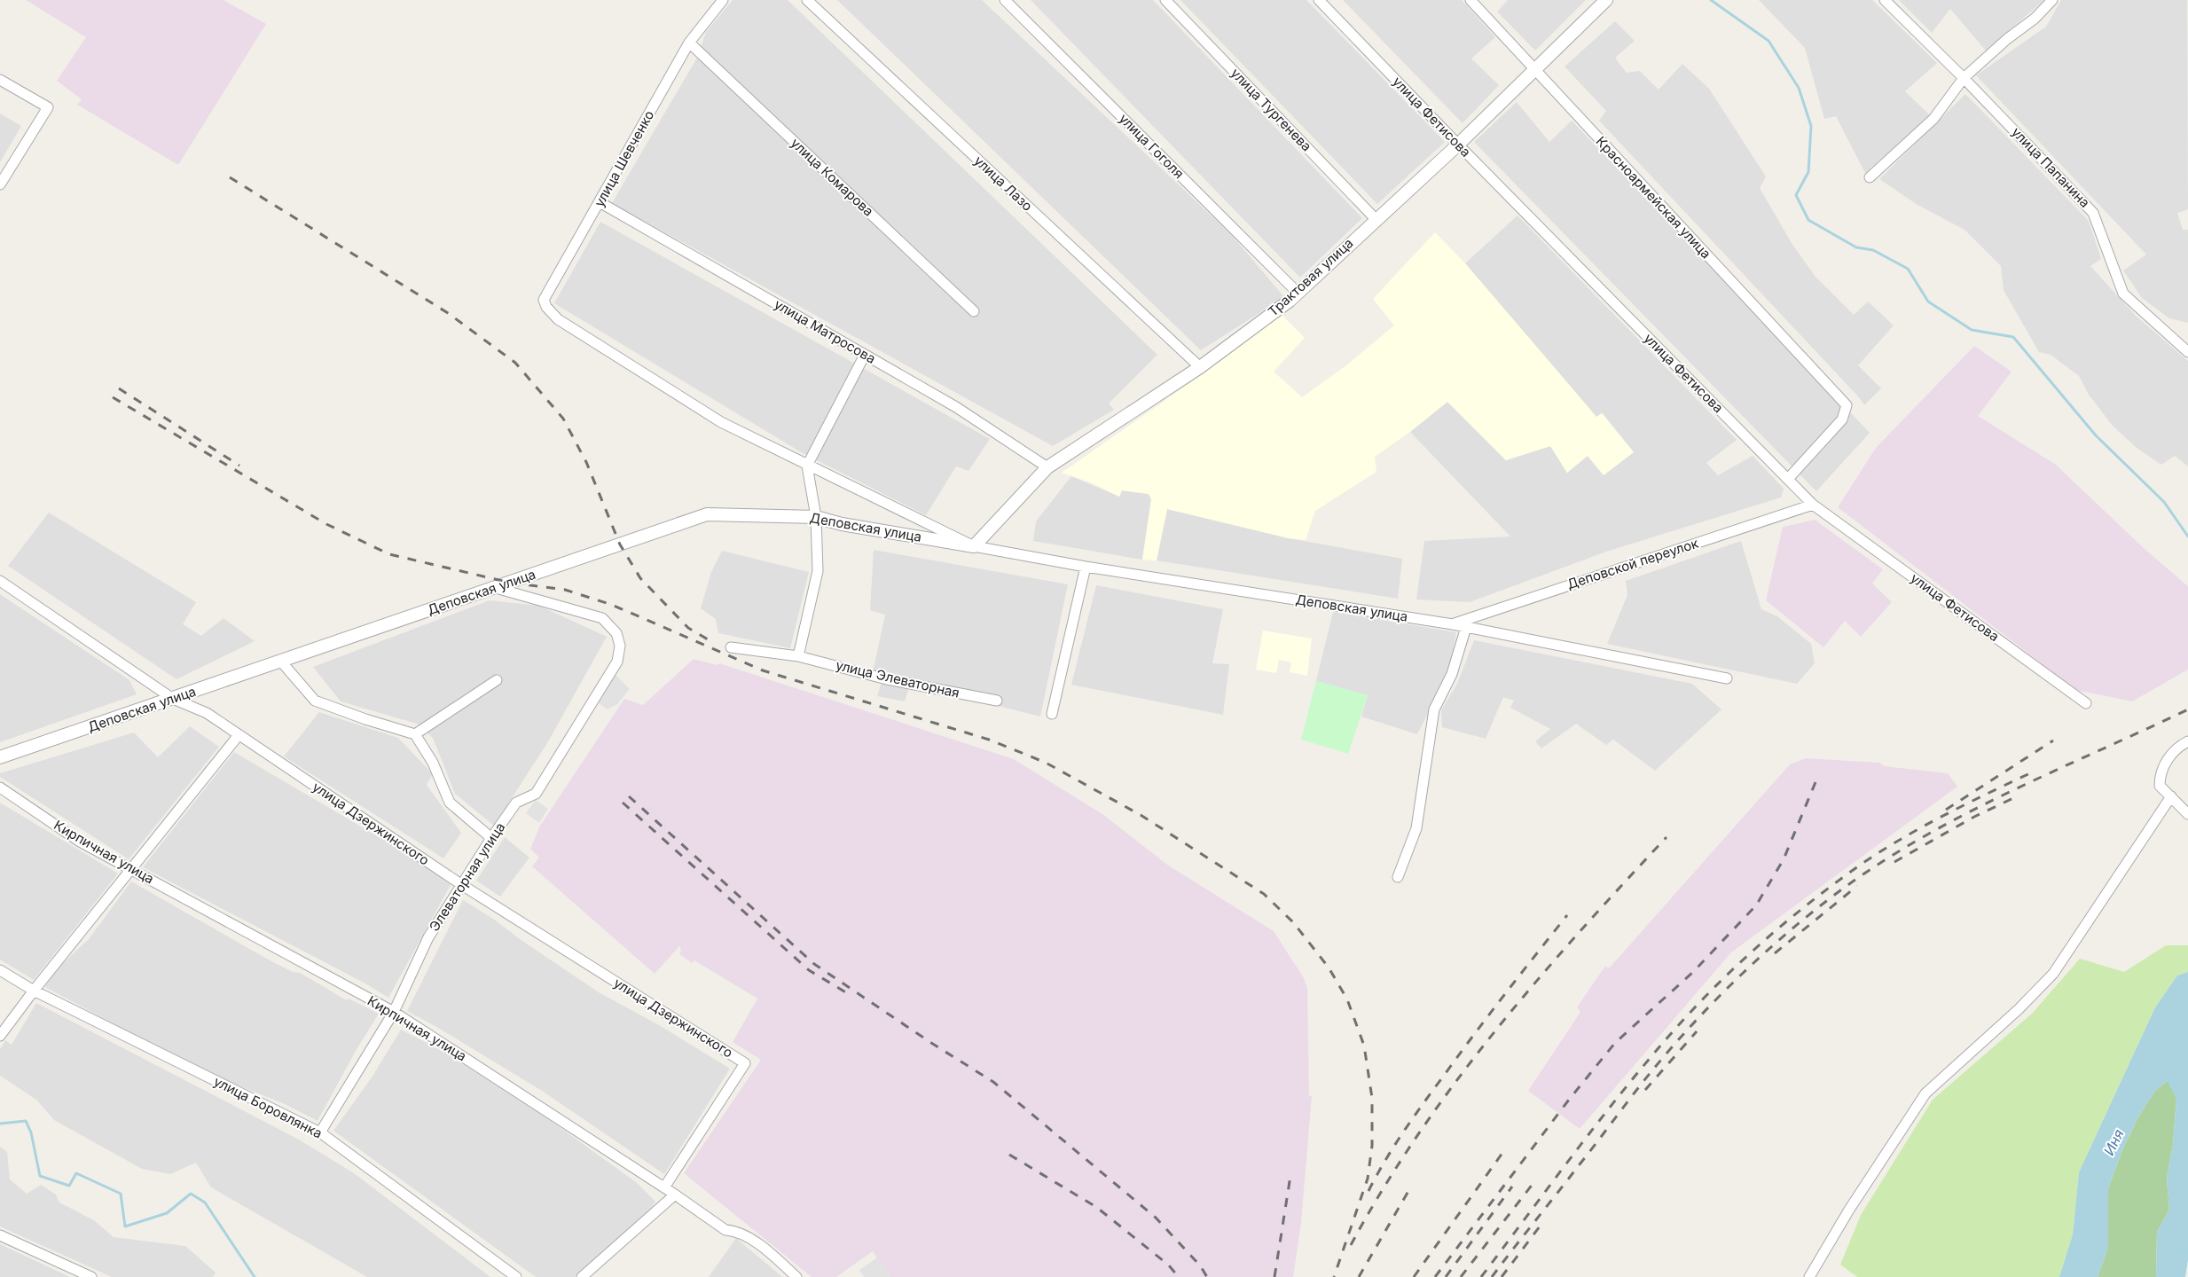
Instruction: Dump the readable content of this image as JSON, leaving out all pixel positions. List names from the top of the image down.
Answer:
{
  "streets": {
    "street": [
      "улица Тургенева",
      "улица Фетисова",
      "улица Гоголя",
      "улица Шевченко",
      "улица Папанина",
      "улица Комарова",
      "улица Лазо",
      "Красноармейская улица",
      "Трактовая улица",
      "улица Матросова",
      "Деповская улица",
      "Деповской переулок",
      "улица Элеваторная",
      "улица Дзержинского",
      "Кирпичная улица",
      "Элеваторная улица",
      "улица Боровлянка"
    ]
  },
  "crossings": [
    ["улица Тургенева", "Трактовая улица"],
    ["улица Фетисова", "Красноармейская улица"],
    ["улица Фетисова", "Трактовая улица"],
    ["улица Фетисова", "Деповской переулок"],
    ["улица Гоголя", "Трактовая улица"],
    ["улица Шевченко", "улица Комарова"],
    ["улица Шевченко", "улица Матросова"],
    ["улица Шевченко", "Деповская улица"],
    ["улица Лазо", "Трактовая улица"],
    ["Красноармейская улица", "Трактовая улица"],
    ["Трактовая улица", "улица Матросова"],
    ["Трактовая улица", "Деповская улица"],
    ["Деповская улица", "Деповской переулок"],
    ["Деповская улица", "улица Дзержинского"],
    ["Деповская улица", "Элеваторная улица"],
    ["улица Дзержинского", "Кирпичная улица"],
    ["улица Дзержинского", "Элеваторная улица"],
    ["Кирпичная улица", "Элеваторная улица"],
    ["Элеваторная улица", "улица Боровлянка"]
  ],
  "water": ["Иня"]
}
